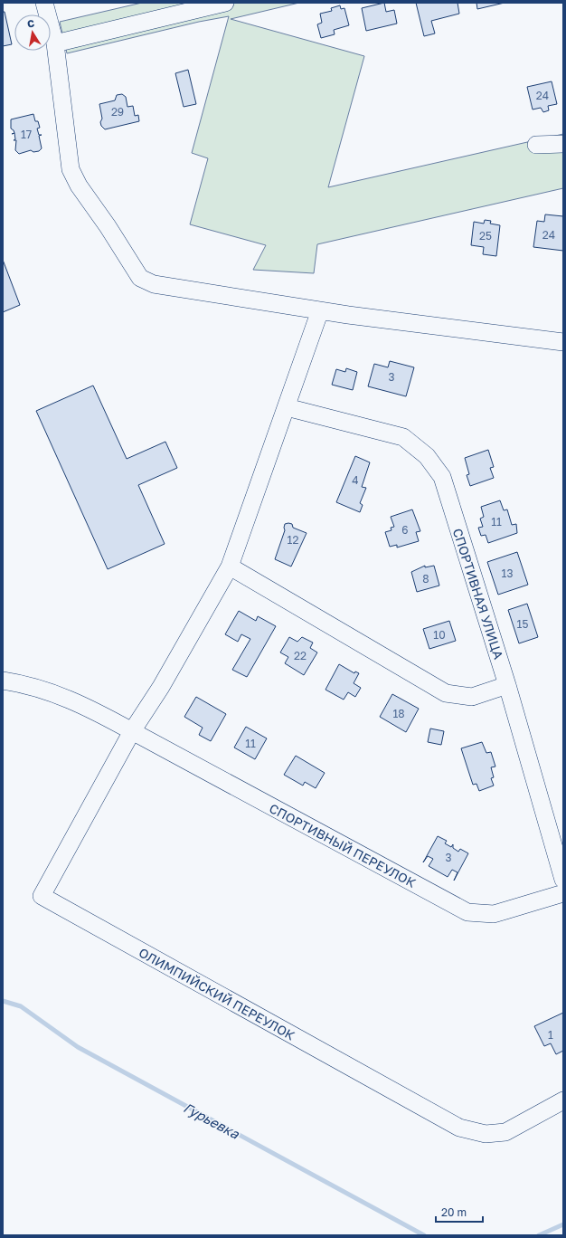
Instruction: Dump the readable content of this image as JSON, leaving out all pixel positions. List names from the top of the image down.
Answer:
{
  "streets": {
    "street": ["СПОРТИВНАЯ УЛИЦА", "СПОРТИВНЫЙ ПЕРЕУЛОК", "ОЛИМПИЙСКИЙ ПЕРЕУЛОК"]
  },
  "crossings": [
    ["СПОРТИВНЫЙ ПЕРЕУЛОК", "ОЛИМПИЙСКИЙ ПЕРЕУЛОК"]
  ],
  "water": ["Гурьевка"],
  "house_numbers": [
    "24",
    "29",
    "17",
    "24",
    "25",
    "3",
    "4",
    "11",
    "6",
    "12",
    "13",
    "8",
    "15",
    "10",
    "22",
    "18",
    "11",
    "3",
    "1"
  ],
  "scale_bar": "20 m",
  "north": "top"
}
